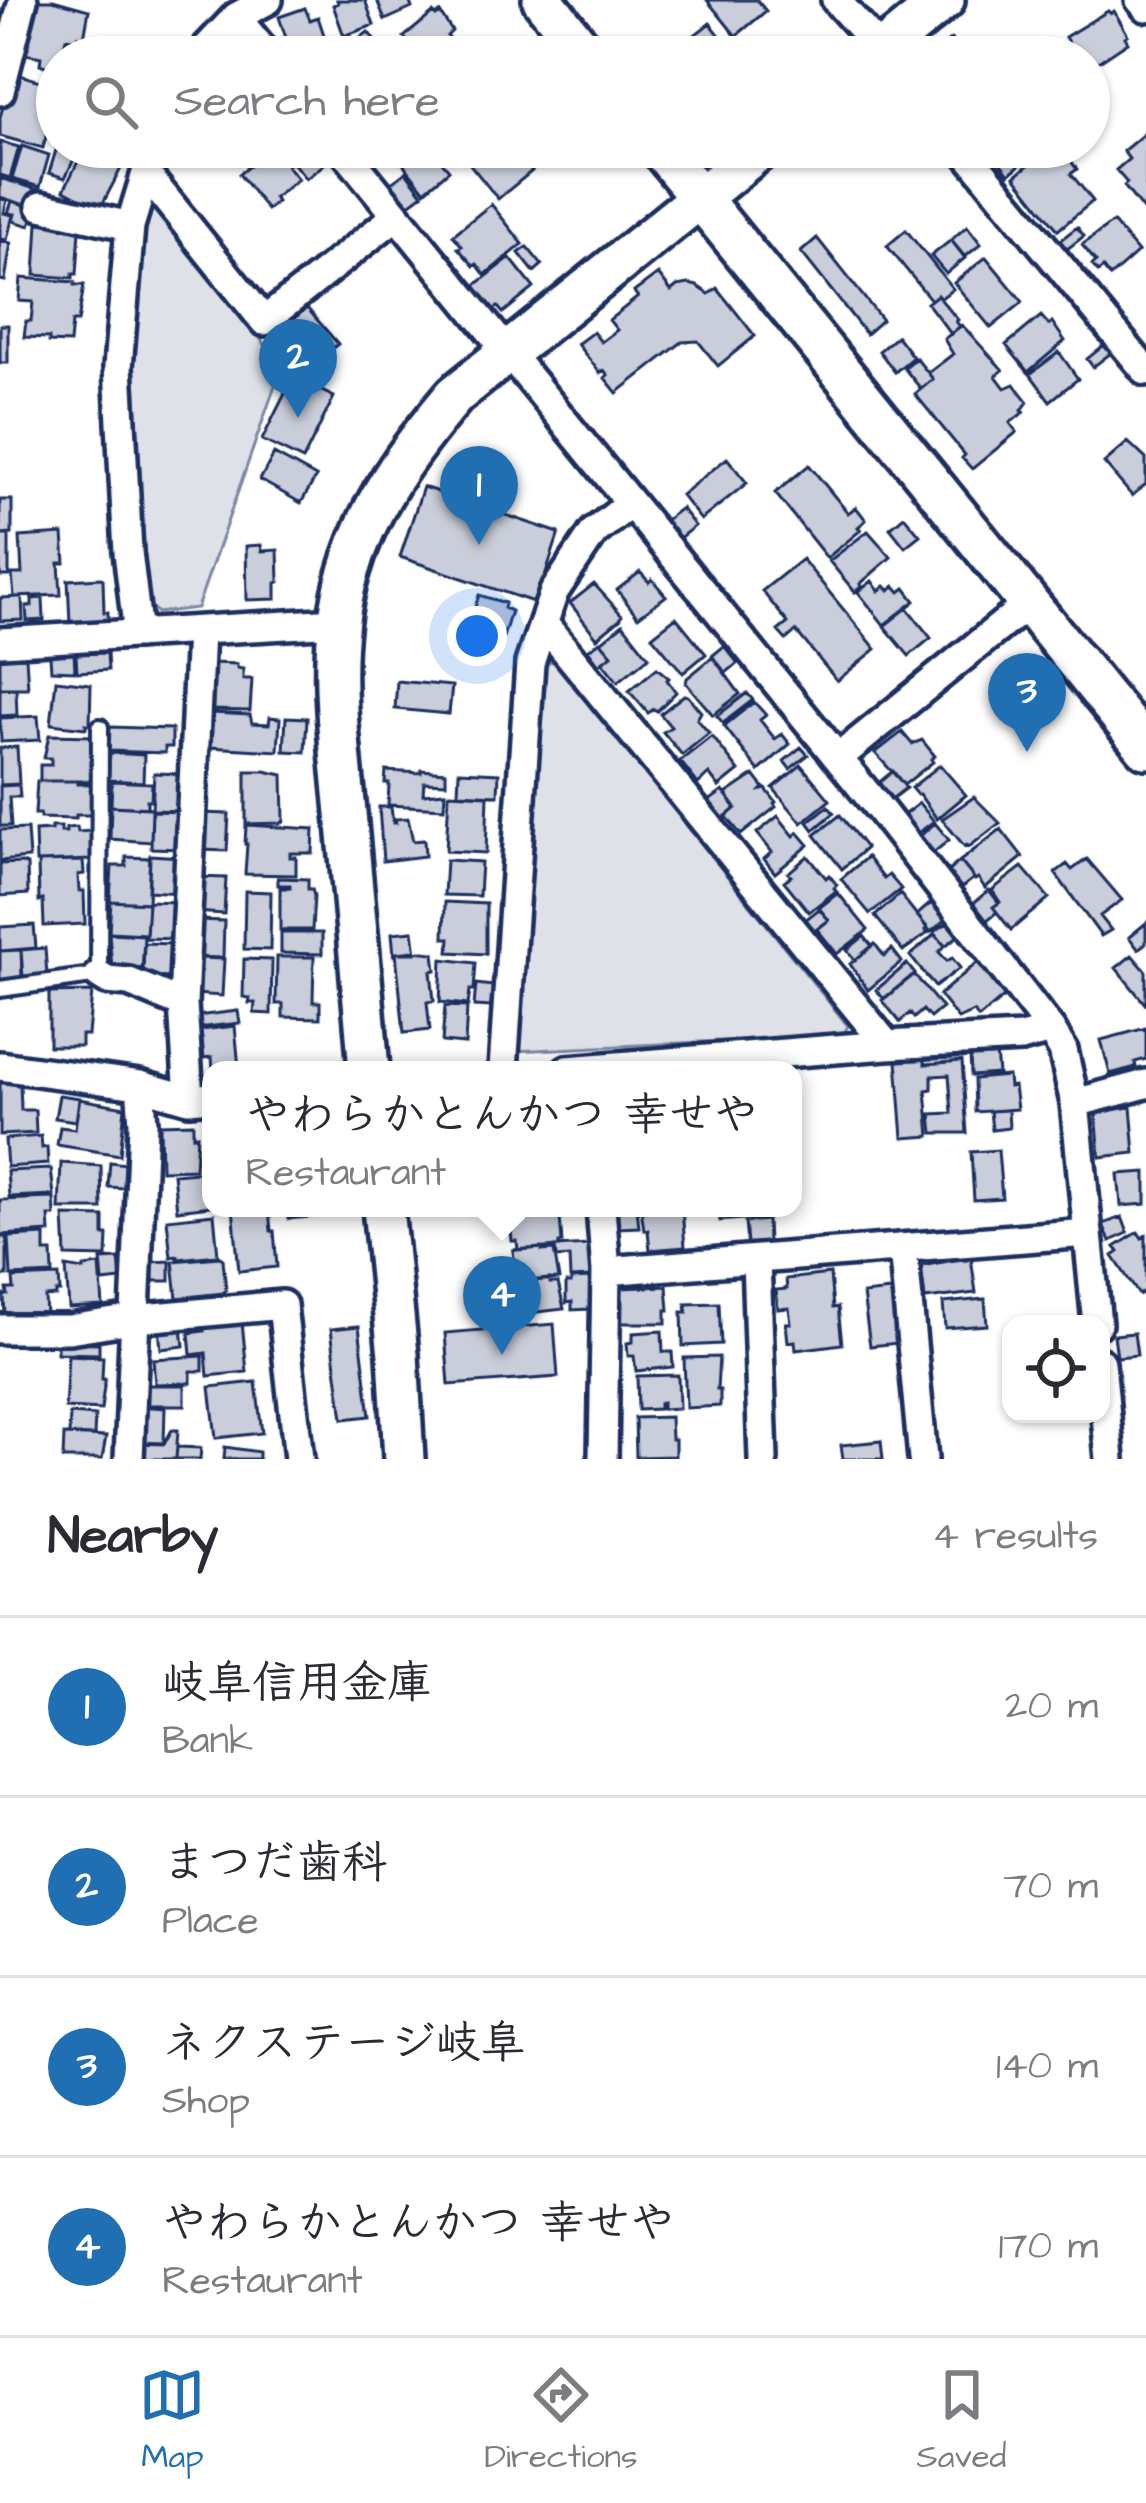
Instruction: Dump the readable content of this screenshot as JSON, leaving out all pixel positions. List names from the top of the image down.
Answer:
{
  "page": {
    "search": "Search here",
    "pins": [
      "2",
      "1",
      "3",
      "4"
    ],
    "popup": ["やわらかとんかつ 幸せや", "Restaurant"],
    "heading": ["Nearby", "4 results"],
    "list": [
      {
        "mark": "1",
        "name": "岐阜信用金庫",
        "note": "Bank",
        "value": "20 m"
      },
      {
        "mark": "2",
        "name": "まつだ歯科",
        "note": "Place",
        "value": "70 m"
      },
      {
        "mark": "3",
        "name": "ネクステージ岐阜",
        "note": "Shop",
        "value": "140 m"
      },
      {
        "mark": "4",
        "name": "やわらかとんかつ 幸せや",
        "note": "Restaurant",
        "value": "170 m"
      }
    ],
    "nav": ["Map", "Directions", "Saved"]
  }
}
